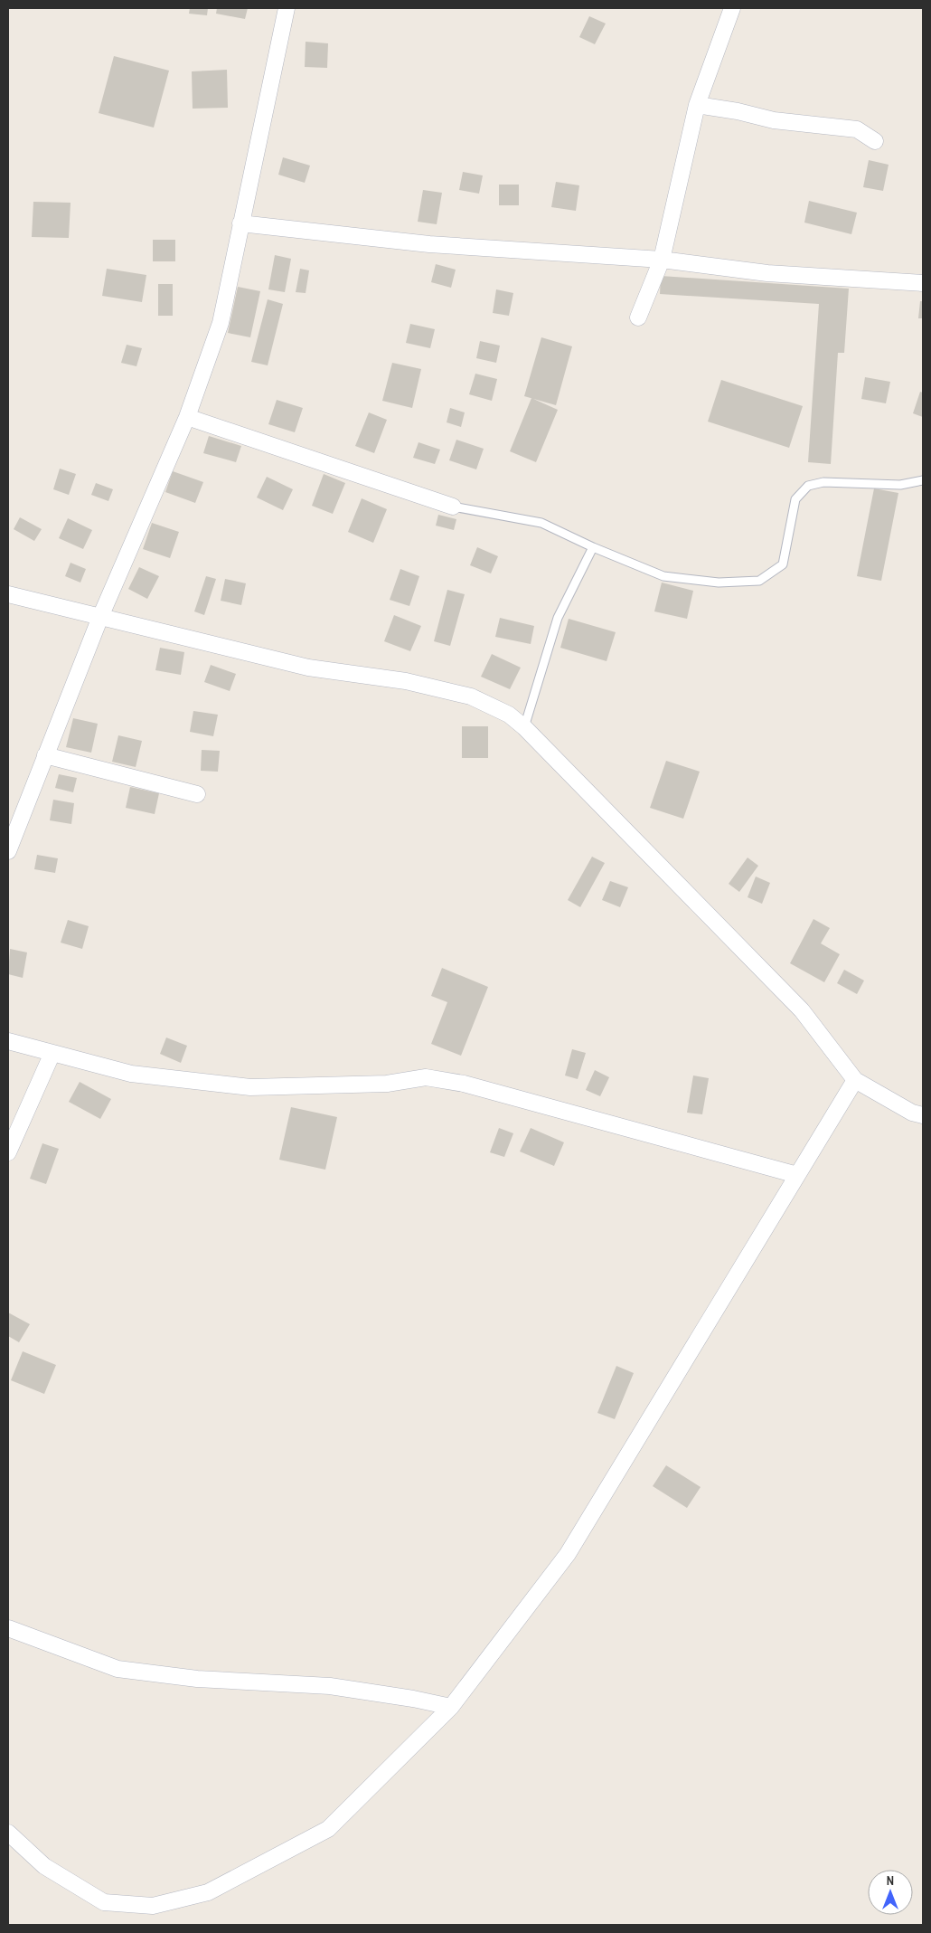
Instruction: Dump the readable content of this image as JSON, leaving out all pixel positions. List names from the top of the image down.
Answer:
{
  "north": "top"
}
